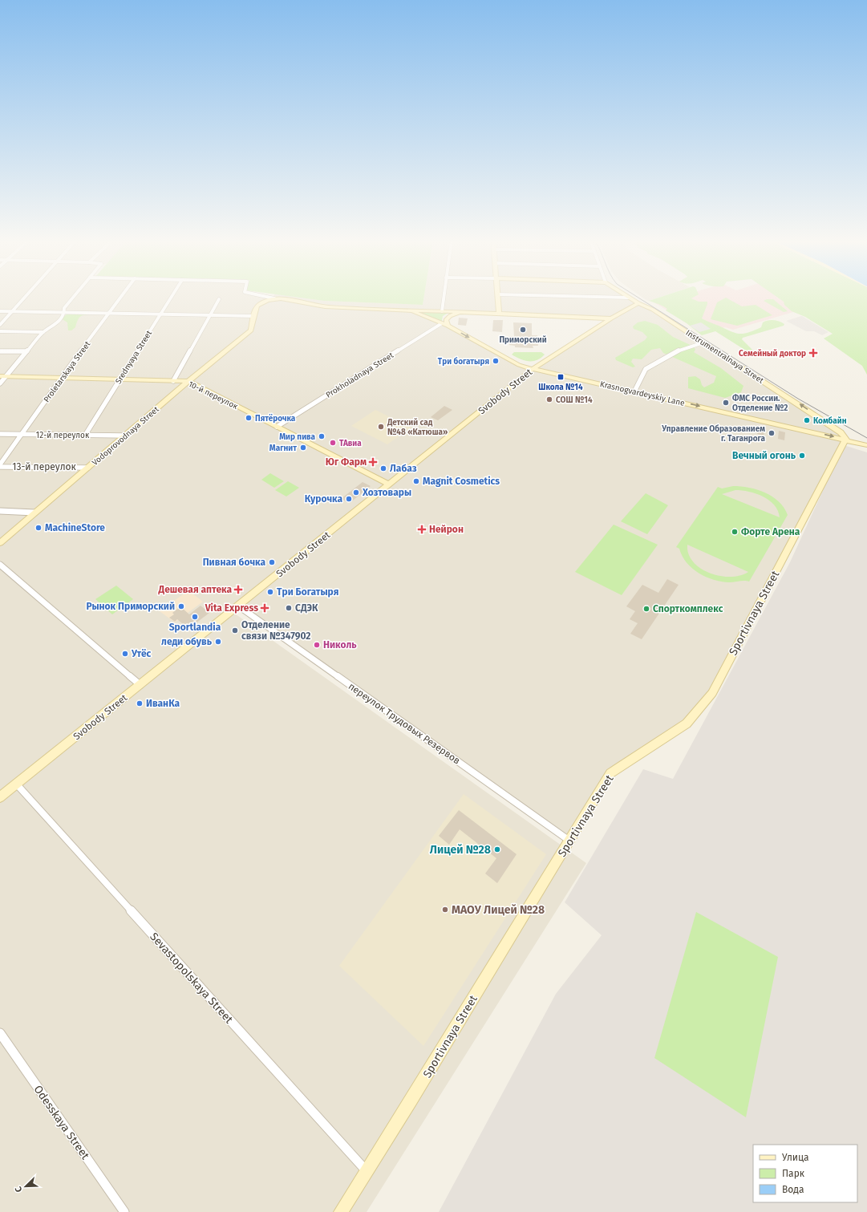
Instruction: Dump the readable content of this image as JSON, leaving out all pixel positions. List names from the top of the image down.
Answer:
{
  "streets": {
    "main road": [
      "Instrumentralnaya Street",
      "Svobody Street",
      "Krasnogvardeyskiy Lane",
      "10-й переулок",
      "Vodoprovodnaya Street",
      "Sportivnaya Street"
    ],
    "street": [
      "Srednyaya Street",
      "Proletarskaya Street",
      "Prokholadnaya Street",
      "12-й переулок",
      "13-й переулок",
      "переулок Трудовых Резервов",
      "Sevastopolskaya Street",
      "Odesskaya Street"
    ]
  },
  "crossings": [
    ["Instrumentralnaya Street", "Svobody Street"],
    ["Instrumentralnaya Street", "Krasnogvardeyskiy Lane"],
    ["Instrumentralnaya Street", "Sportivnaya Street"],
    ["Srednyaya Street", "10-й переулок"],
    ["Srednyaya Street", "12-й переулок"],
    ["Proletarskaya Street", "10-й переулок"],
    ["Proletarskaya Street", "12-й переулок"],
    ["Prokholadnaya Street", "Krasnogvardeyskiy Lane"],
    ["Prokholadnaya Street", "10-й переулок"],
    ["Svobody Street", "Krasnogvardeyskiy Lane"],
    ["Svobody Street", "10-й переулок"],
    ["Svobody Street", "переулок Трудовых Резервов"],
    ["Svobody Street", "Sevastopolskaya Street"],
    ["Krasnogvardeyskiy Lane", "Sportivnaya Street"],
    ["10-й переулок", "Vodoprovodnaya Street"],
    ["12-й переулок", "Vodoprovodnaya Street"],
    ["Vodoprovodnaya Street", "13-й переулок"],
    ["Sportivnaya Street", "переулок Трудовых Резервов"],
    ["Sportivnaya Street", "Sevastopolskaya Street"]
  ],
  "one_way": ["Instrumentralnaya Street"],
  "places": {
    "other": [
      "Приморский",
      "Три богатыря",
      "СОШ №14",
      "ФМС России. Отделение №2",
      "Пятёрочка",
      "Комбайн",
      "Детский сад №48 «Катюша»",
      "Управление Образованием г. Таганрога",
      "Мир пива",
      "ТАвиа",
      "Магнит",
      "Вечный огонь",
      "Лабаз",
      "Magnit Cosmetics",
      "Хозтовары",
      "Курочка",
      "MachineStore",
      "Форте Арена",
      "Пивная бочка",
      "Три Богатыря",
      "Рынок Приморский",
      "СДЭК",
      "Спорткомплекс",
      "Sportlandia",
      "Отделение связи №347902",
      "леди обувь",
      "Николь",
      "Утёс",
      "ИванКа",
      "Лицей №28",
      "МАОУ Лицей №28"
    ],
    "health": [
      "Семейный доктор",
      "Юг Фарм",
      "Нейрон",
      "Дешевая аптека",
      "Vita Express"
    ],
    "transit": ["Школа №14"]
  },
  "legend": ["Улица", "Парк", "Вода"],
  "north": "bottom left"
}
